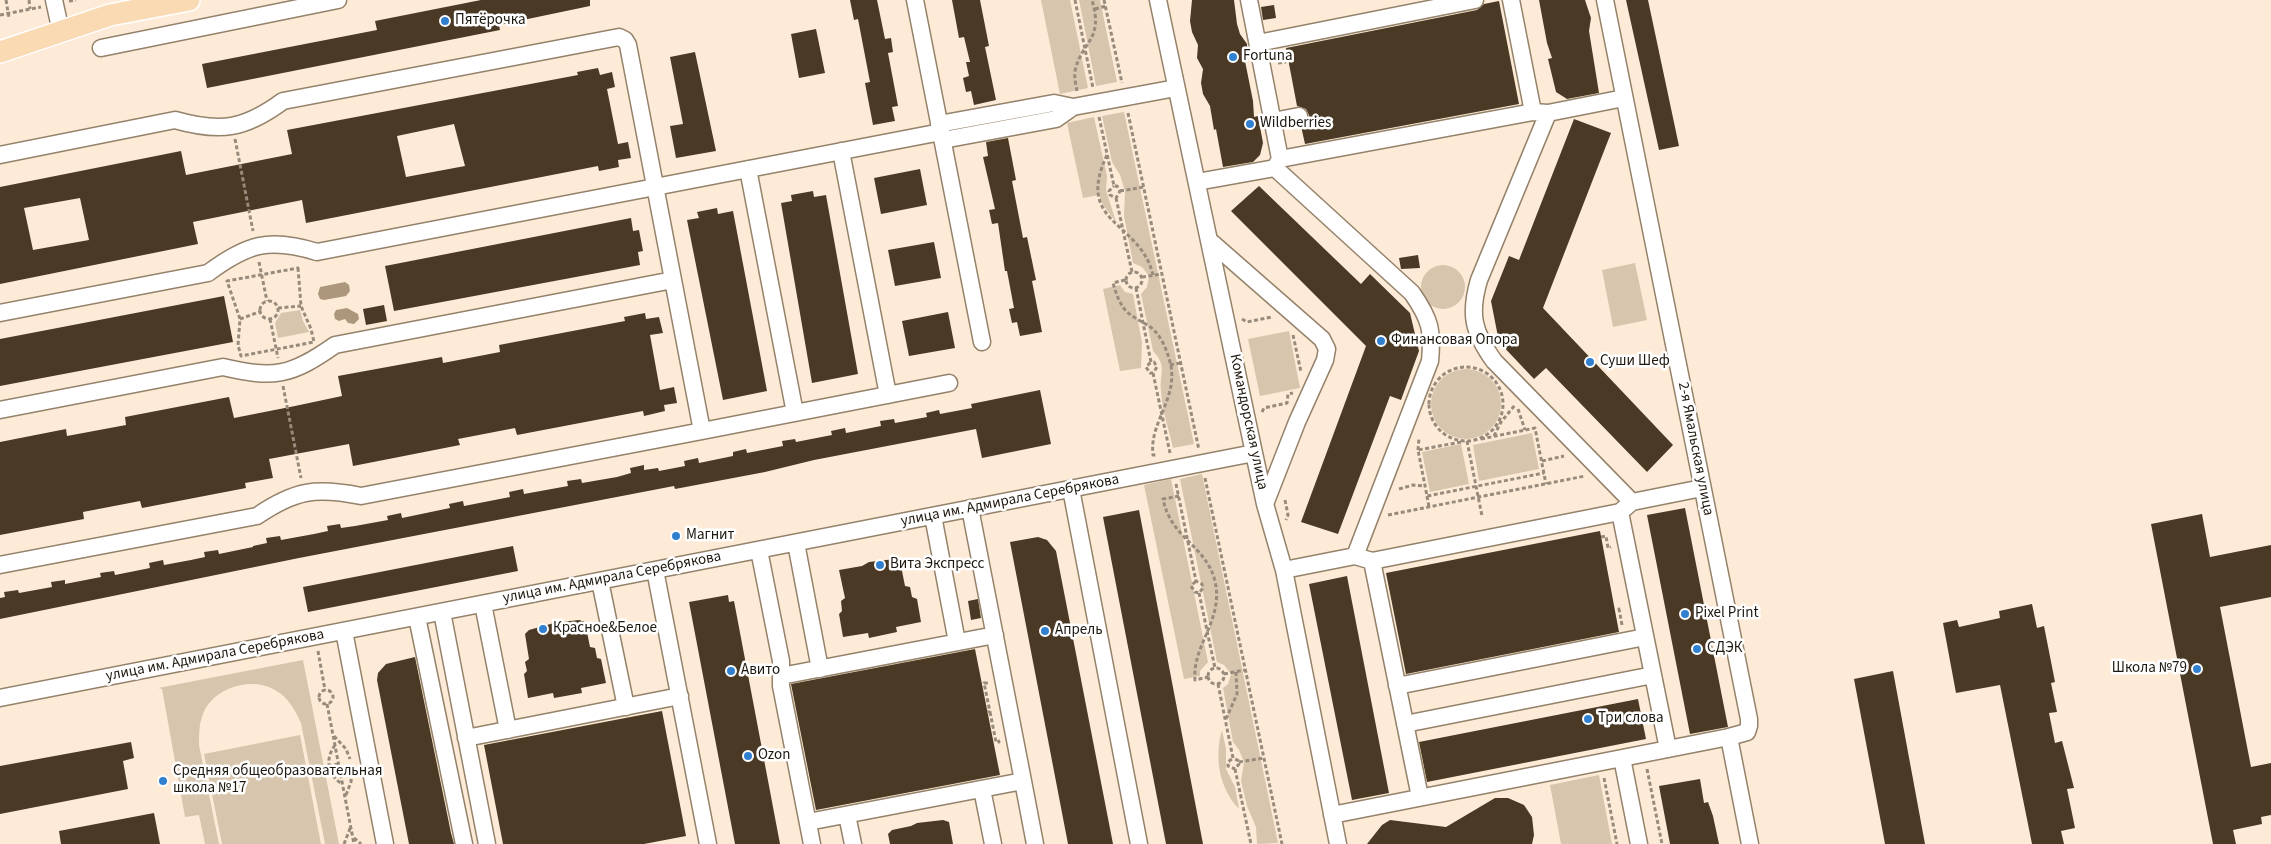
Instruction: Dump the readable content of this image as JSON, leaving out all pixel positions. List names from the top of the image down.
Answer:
{
  "streets": {
    "street": ["Командорская улица", "2-я Ямальская улица", "улица им. Адмирала Серебрякова"]
  },
  "crossings": [
    ["Командорская улица", "улица им. Адмирала Серебрякова"]
  ],
  "places": [
    "Пятёрочка",
    "Fortuna",
    "Wildberries",
    "Финансовая Опора",
    "Суши Шеф",
    "Магнит",
    "Вита Экспресс",
    "Pixel Print",
    "Красное&Белое",
    "Апрель",
    "СДЭК",
    "Школа №79",
    "Авито",
    "Три слова",
    "Ozon",
    "Средняя общеобразовательная школа №17"
  ]
}
